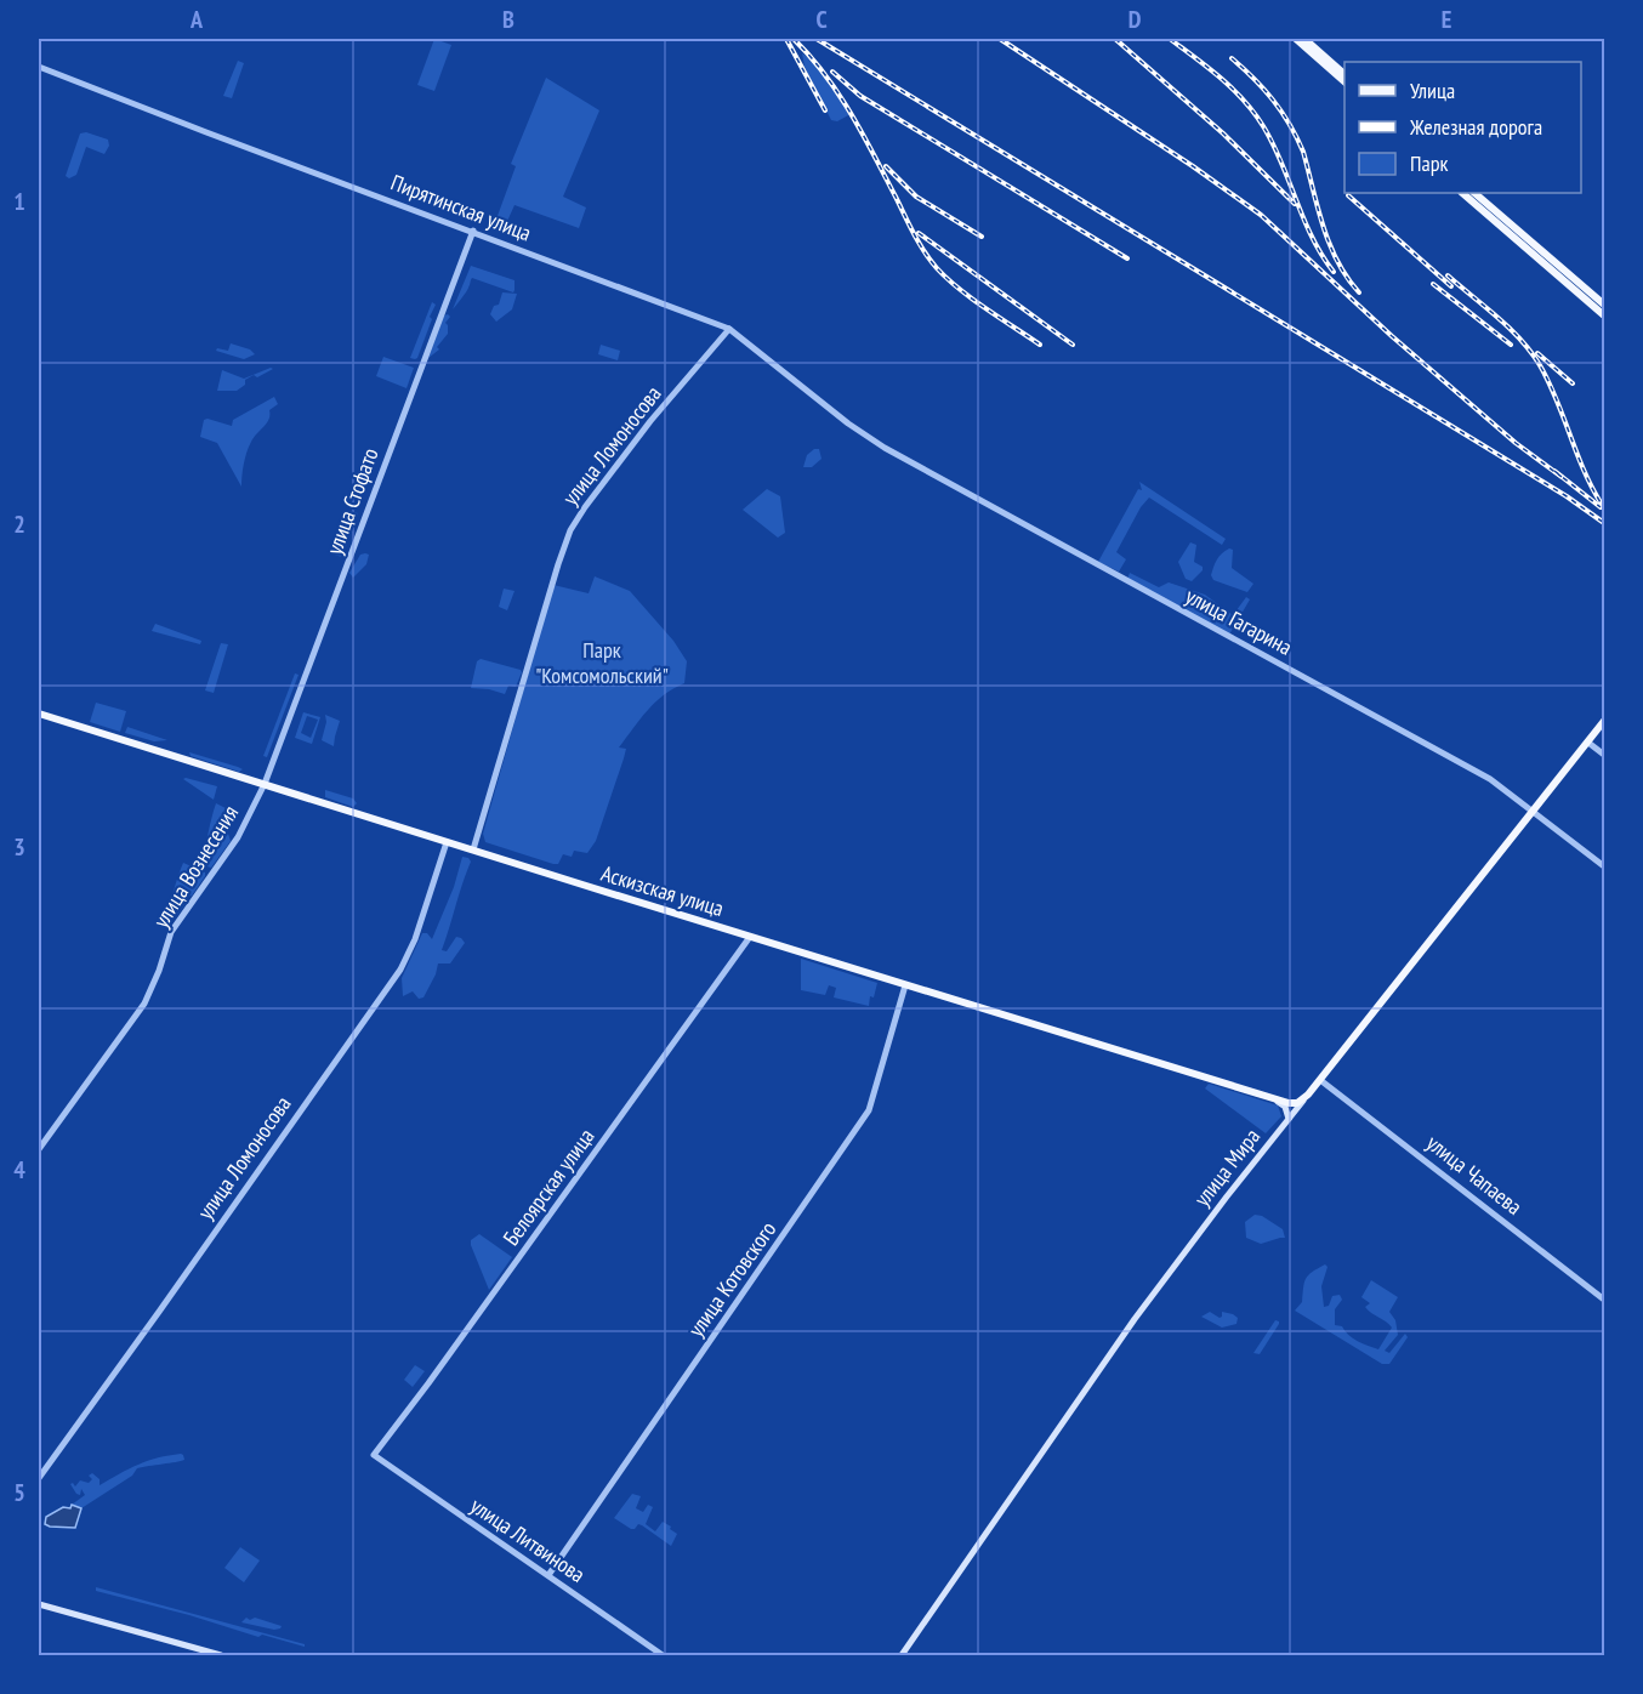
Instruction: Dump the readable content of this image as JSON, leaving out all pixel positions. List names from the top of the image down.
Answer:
{
  "streets": {
    "main road": ["Аскизская улица", "улица Мира"],
    "street": [
      "Пирятинская улица",
      "улица Ломоносова",
      "улица Стофато",
      "улица Гагарина",
      "улица Вознесения",
      "улица Чапаева",
      "Белоярская улица",
      "улица Котовского",
      "улица Литвинова"
    ]
  },
  "crossings": [
    ["Пирятинская улица", "улица Ломоносова"],
    ["Пирятинская улица", "улица Стофато"],
    ["Пирятинская улица", "улица Гагарина"],
    ["улица Ломоносова", "Аскизская улица"],
    ["улица Стофато", "улица Вознесения"],
    ["улица Стофато", "Аскизская улица"],
    ["улица Гагарина", "улица Мира"],
    ["улица Вознесения", "Аскизская улица"],
    ["Аскизская улица", "Белоярская улица"],
    ["Аскизская улица", "улица Котовского"],
    ["улица Мира", "улица Чапаева"],
    ["Белоярская улица", "улица Литвинова"],
    ["улица Котовского", "улица Литвинова"]
  ],
  "parks": ["Парк \"Комсомольский\""],
  "legend": ["Улица", "Железная дорога", "Парк"],
  "grid": {
    "columns": [
      "A",
      "B",
      "C",
      "D",
      "E"
    ],
    "rows": [
      "1",
      "2",
      "3",
      "4",
      "5"
    ]
  }
}
